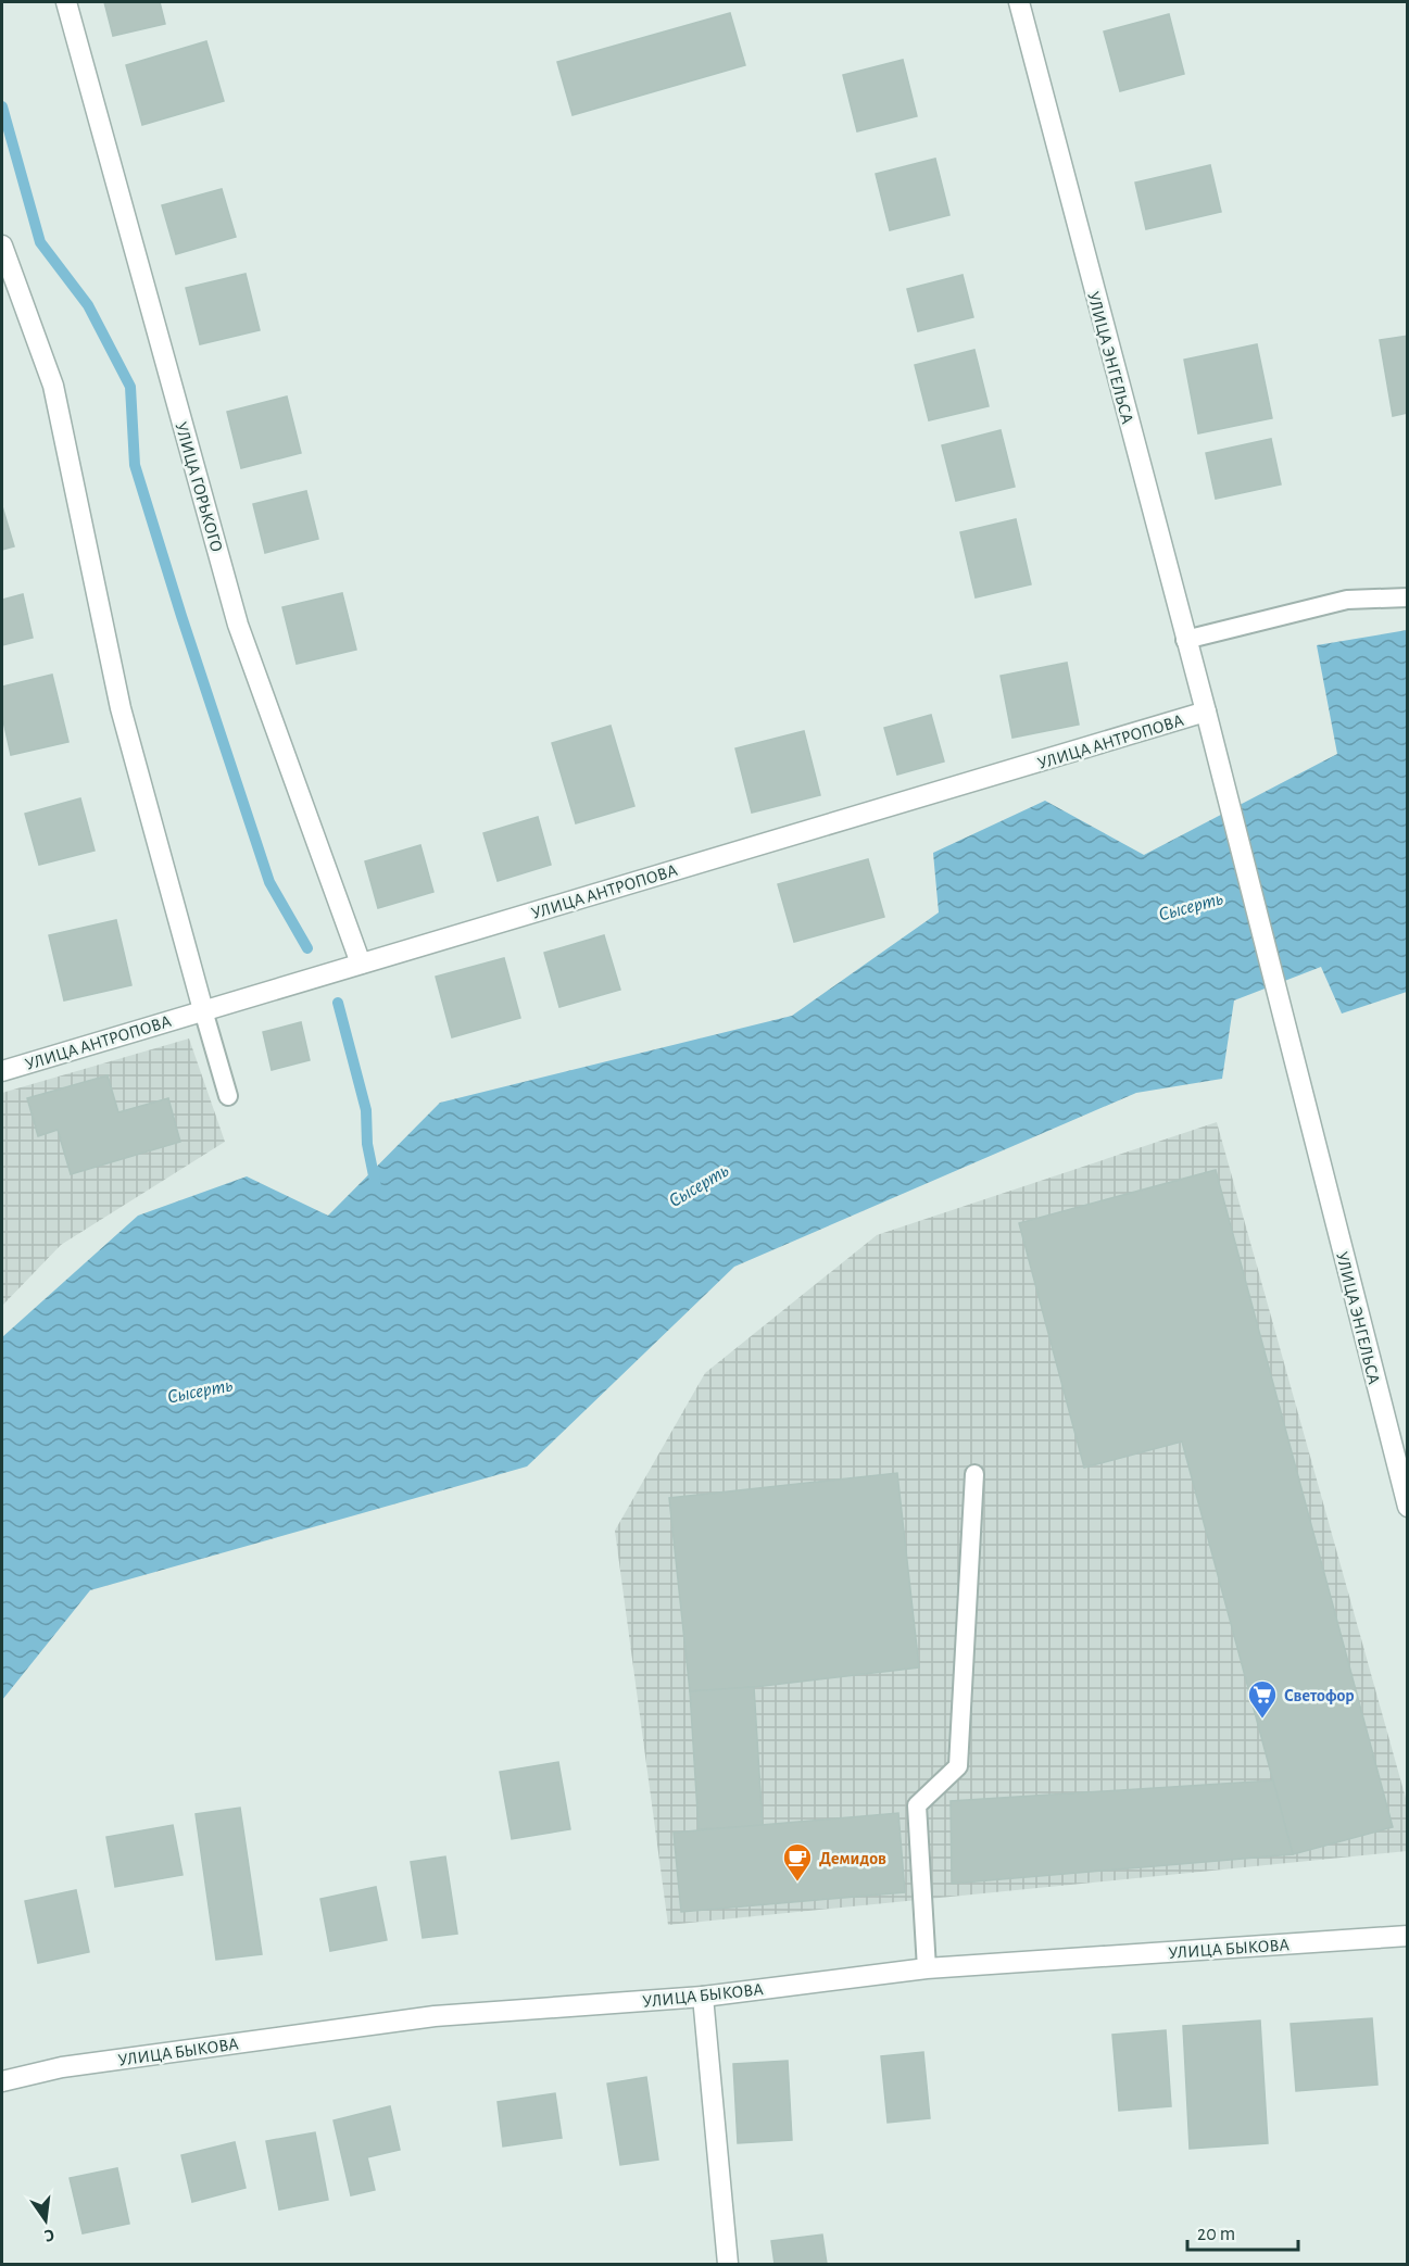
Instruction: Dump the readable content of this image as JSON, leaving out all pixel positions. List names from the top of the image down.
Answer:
{
  "streets": {
    "street": [
      "УЛИЦА ЭНГЕЛЬСА",
      "УЛИЦА ГОРЬКОГО",
      "УЛИЦА АНТРОПОВА",
      "УЛИЦА БЫКОВА"
    ]
  },
  "crossings": [
    ["УЛИЦА ЭНГЕЛЬСА", "УЛИЦА АНТРОПОВА"],
    ["УЛИЦА ГОРЬКОГО", "УЛИЦА АНТРОПОВА"]
  ],
  "water": ["Сысерть"],
  "places": {
    "supermarket": ["Светофор"],
    "cafe": ["Демидов"]
  },
  "scale_bar": "20 m",
  "north": "bottom"
}
